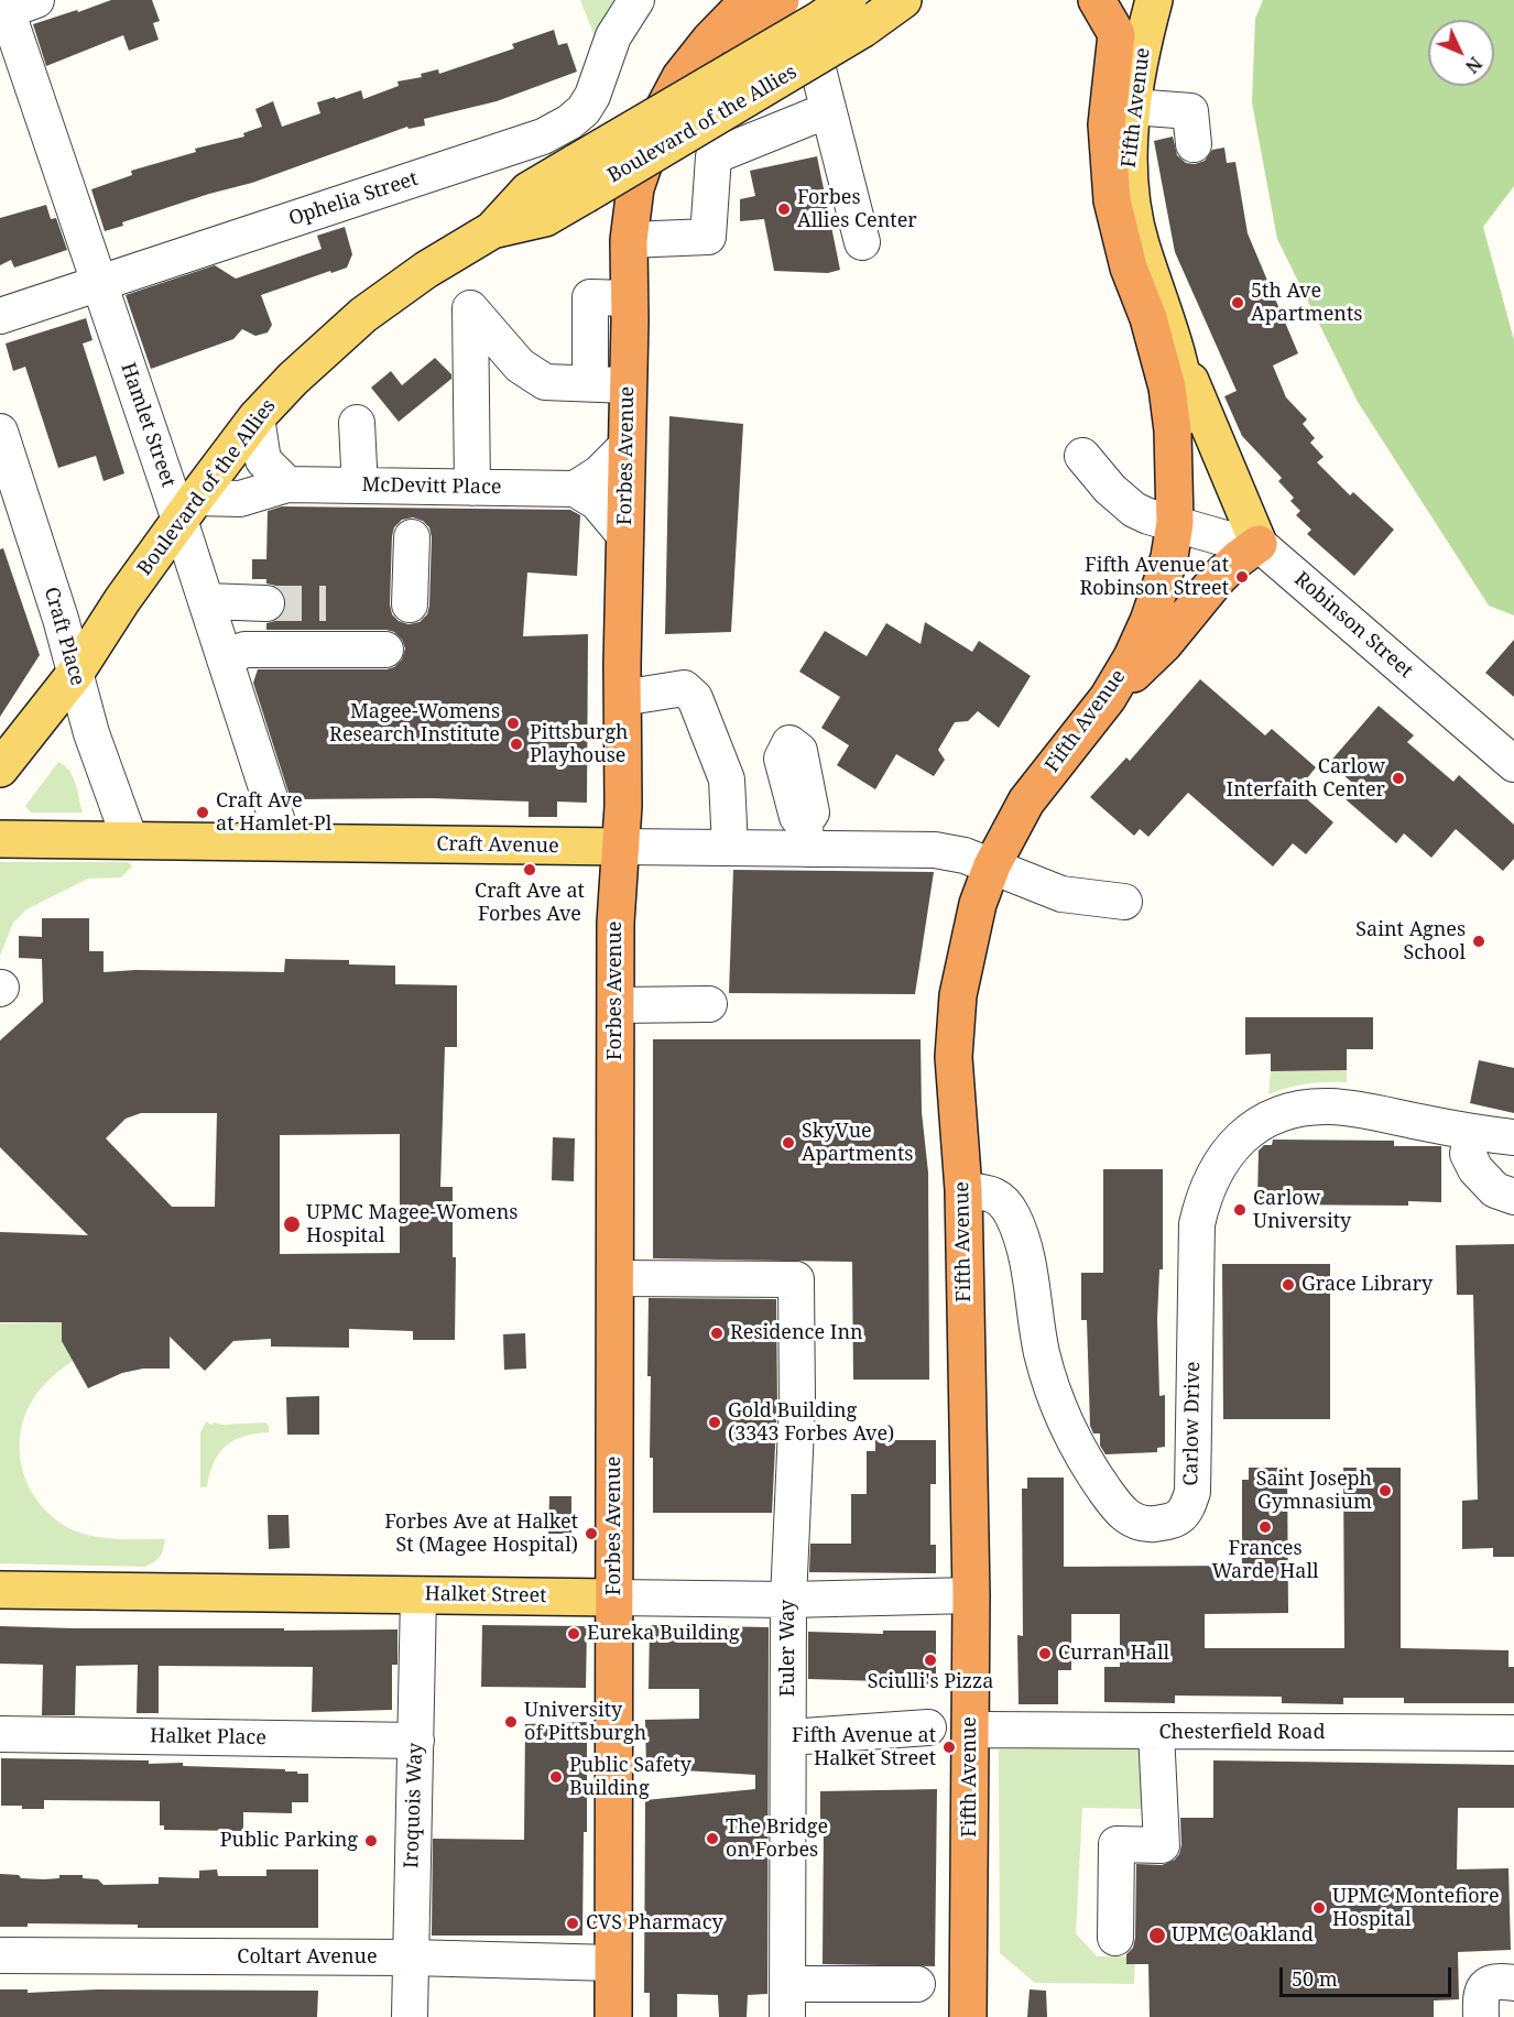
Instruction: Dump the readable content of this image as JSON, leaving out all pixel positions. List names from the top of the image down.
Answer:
{
  "streets": {
    "highway": ["Fifth Avenue", "Forbes Avenue"],
    "main road": ["Boulevard of the Allies", "Craft Avenue", "Halket Street"],
    "street": [
      "Ophelia Street",
      "Hamlet Street",
      "McDevitt Place",
      "Robinson Street",
      "Craft Place",
      "Carlow Drive",
      "Euler Way",
      "Chesterfield Road",
      "Halket Place",
      "Iroquois Way",
      "Coltart Avenue"
    ]
  },
  "crossings": [
    ["Fifth Avenue", "Craft Avenue"],
    ["Fifth Avenue", "Carlow Drive"],
    ["Fifth Avenue", "Halket Street"],
    ["Fifth Avenue", "Chesterfield Road"],
    ["Boulevard of the Allies", "Hamlet Street"],
    ["Boulevard of the Allies", "McDevitt Place"],
    ["Boulevard of the Allies", "Craft Place"],
    ["Ophelia Street", "Hamlet Street"],
    ["Hamlet Street", "McDevitt Place"],
    ["Hamlet Street", "Craft Avenue"],
    ["Forbes Avenue", "Craft Avenue"],
    ["Forbes Avenue", "Halket Street"],
    ["Forbes Avenue", "Euler Way"],
    ["Forbes Avenue", "Coltart Avenue"],
    ["Craft Place", "Craft Avenue"],
    ["Halket Street", "Euler Way"],
    ["Halket Street", "Iroquois Way"],
    ["Halket Place", "Iroquois Way"],
    ["Iroquois Way", "Coltart Avenue"]
  ],
  "places": [
    "Forbes Allies Center",
    "5th Ave Apartments",
    "Fifth Avenue at Robinson Street",
    "Magee-Womens Research Institute",
    "Pittsburgh Playhouse",
    "Carlow Interfaith Center",
    "Craft Ave at Hamlet Pl",
    "Craft Ave at Forbes Ave",
    "Saint Agnes School",
    "SkyVue Apartments",
    "Carlow University",
    "UPMC Magee-Womens Hospital",
    "Grace Library",
    "Residence Inn",
    "Gold Building (3343 Forbes Ave)",
    "Saint Joseph Gymnasium",
    "Frances Warde Hall",
    "Forbes Ave at Halket St (Magee Hospital)",
    "Eureka Building",
    "Curran Hall",
    "Sciulli's Pizza",
    "University of Pittsburgh",
    "Fifth Avenue at Halket Street",
    "Public Safety Building",
    "The Bridge on Forbes",
    "Public Parking",
    "UPMC Montefiore Hospital",
    "CVS Pharmacy",
    "UPMC Oakland"
  ],
  "scale_bar": "50 m",
  "north": "bottom right"
}
